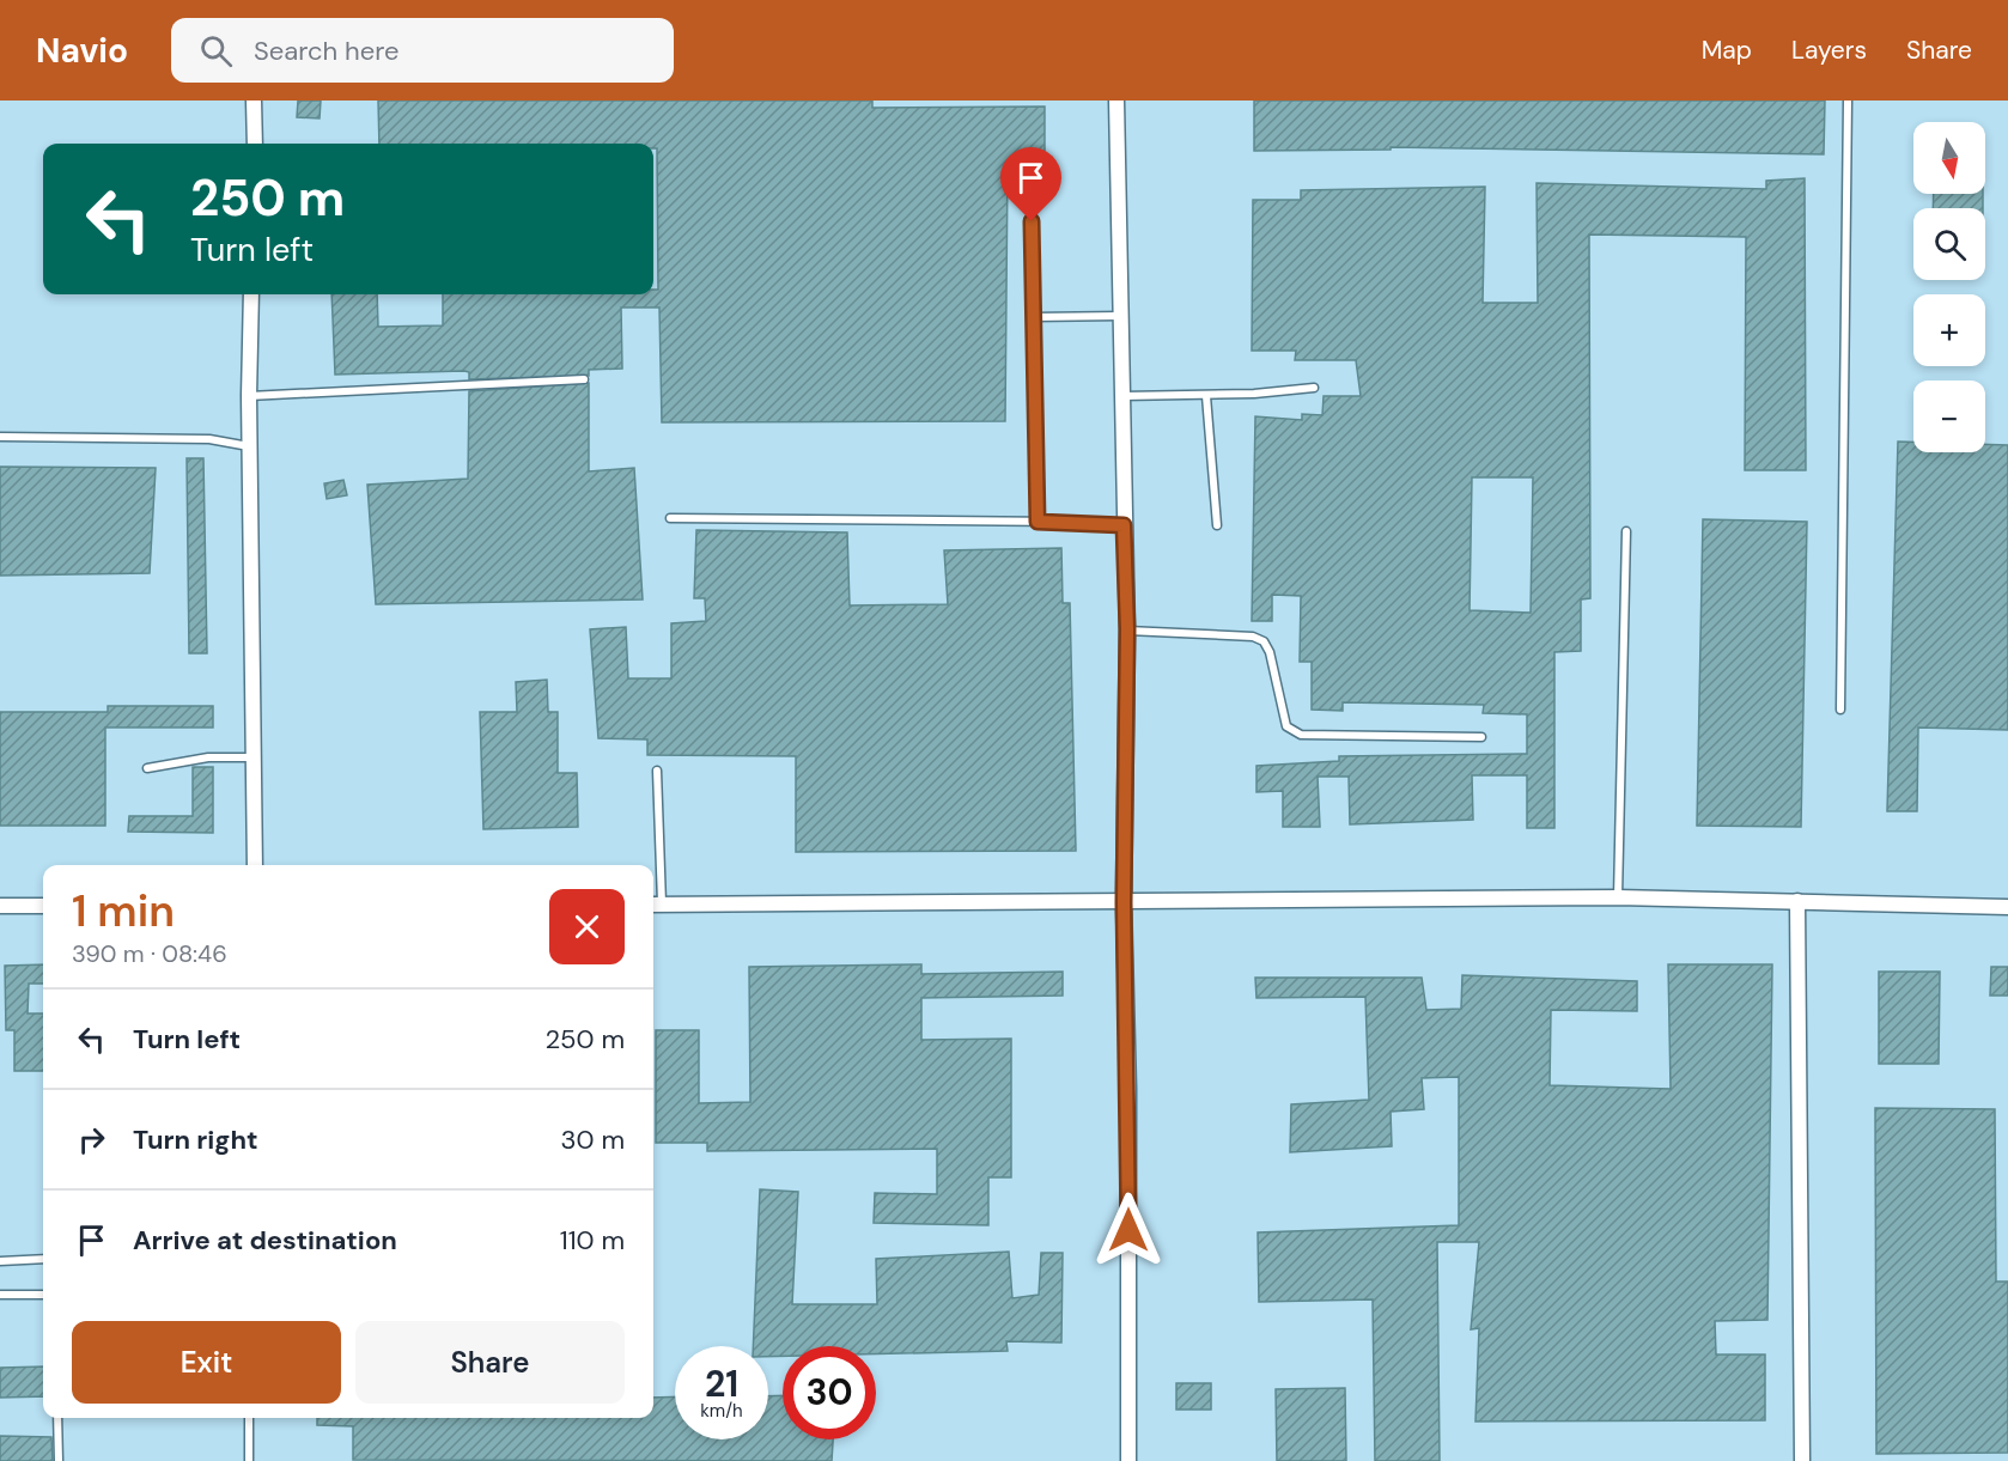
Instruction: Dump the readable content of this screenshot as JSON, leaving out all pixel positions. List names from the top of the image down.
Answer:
{
  "north": "bottom",
  "page": {
    "header": "Navio",
    "search": "Search here",
    "nav": ["Map", "Layers", "Share"],
    "map_buttons": ["+", "−"],
    "turn": ["250 m", "Turn left"],
    "heading": ["1 min", "390 m · 08:46"],
    "list": [
      {
        "name": "Turn left",
        "value": "250 m"
      },
      {
        "name": "Turn right",
        "value": "30 m"
      },
      {
        "name": "Arrive at destination",
        "value": "110 m"
      }
    ],
    "buttons": ["Exit", "Share"],
    "speed": "21 km/h",
    "limit": "30"
  }
}
